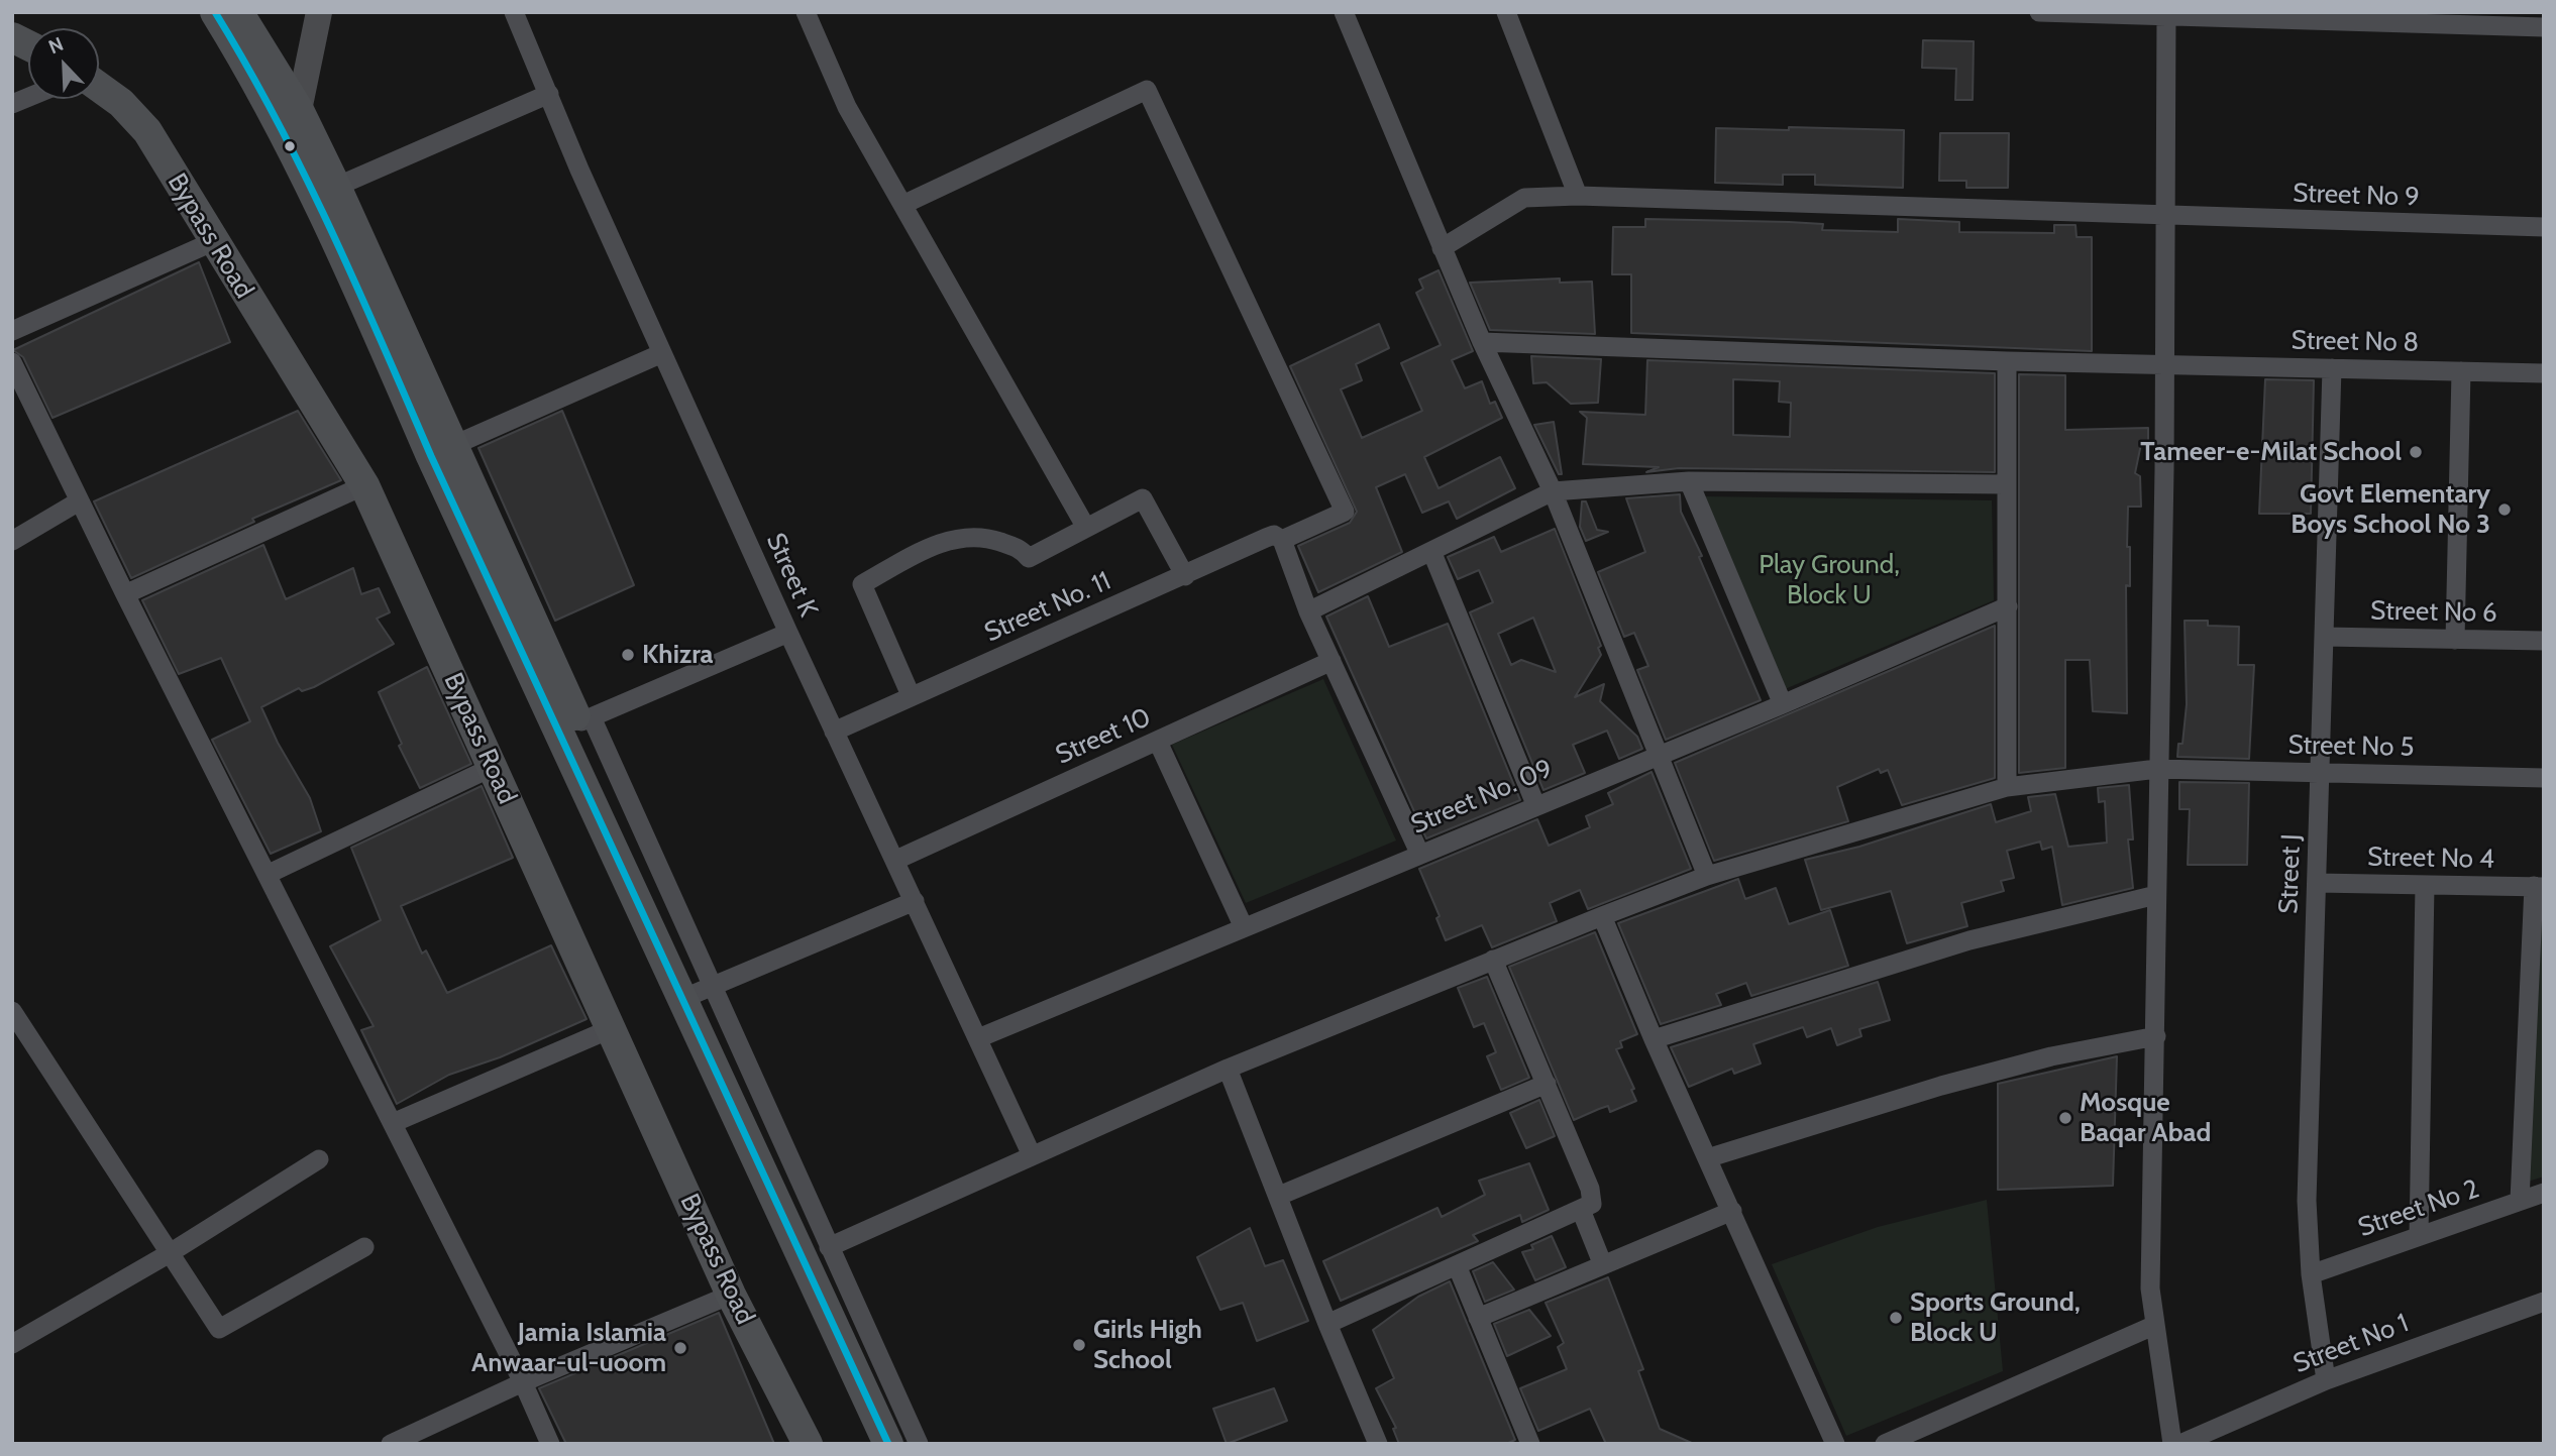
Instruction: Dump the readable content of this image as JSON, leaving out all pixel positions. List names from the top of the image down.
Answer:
{
  "streets": {
    "main road": ["Bypass Road"],
    "street": [
      "Street No 9",
      "Street No 8",
      "Street K",
      "Street No. 11",
      "Street No 6",
      "Street 10",
      "Street No 5",
      "Street No. 09",
      "Street No 4",
      "Street J",
      "Street No 2",
      "Street No 1"
    ]
  },
  "crossings": [
    ["Street No 8", "Street J"],
    ["Street K", "Street No. 11"],
    ["Street K", "Street 10"],
    ["Street K", "Street No 5"],
    ["Street K", "Street No. 09"],
    ["Street No 6", "Street J"],
    ["Street No 5", "Street J"],
    ["Street No 4", "Street J"],
    ["Street J", "Street No 2"],
    ["Street J", "Street No 1"]
  ],
  "parks": ["Play Ground, Block U"],
  "places": [
    "Tameer-e-Milat School",
    "Govt Elementary Boys School No 3",
    "Khizra",
    "Mosque Baqar Abad",
    "Sports Ground, Block U",
    "Girls High School",
    "Jamia Islamia Anwaar-ul-uoom"
  ],
  "north": "top left"
}
